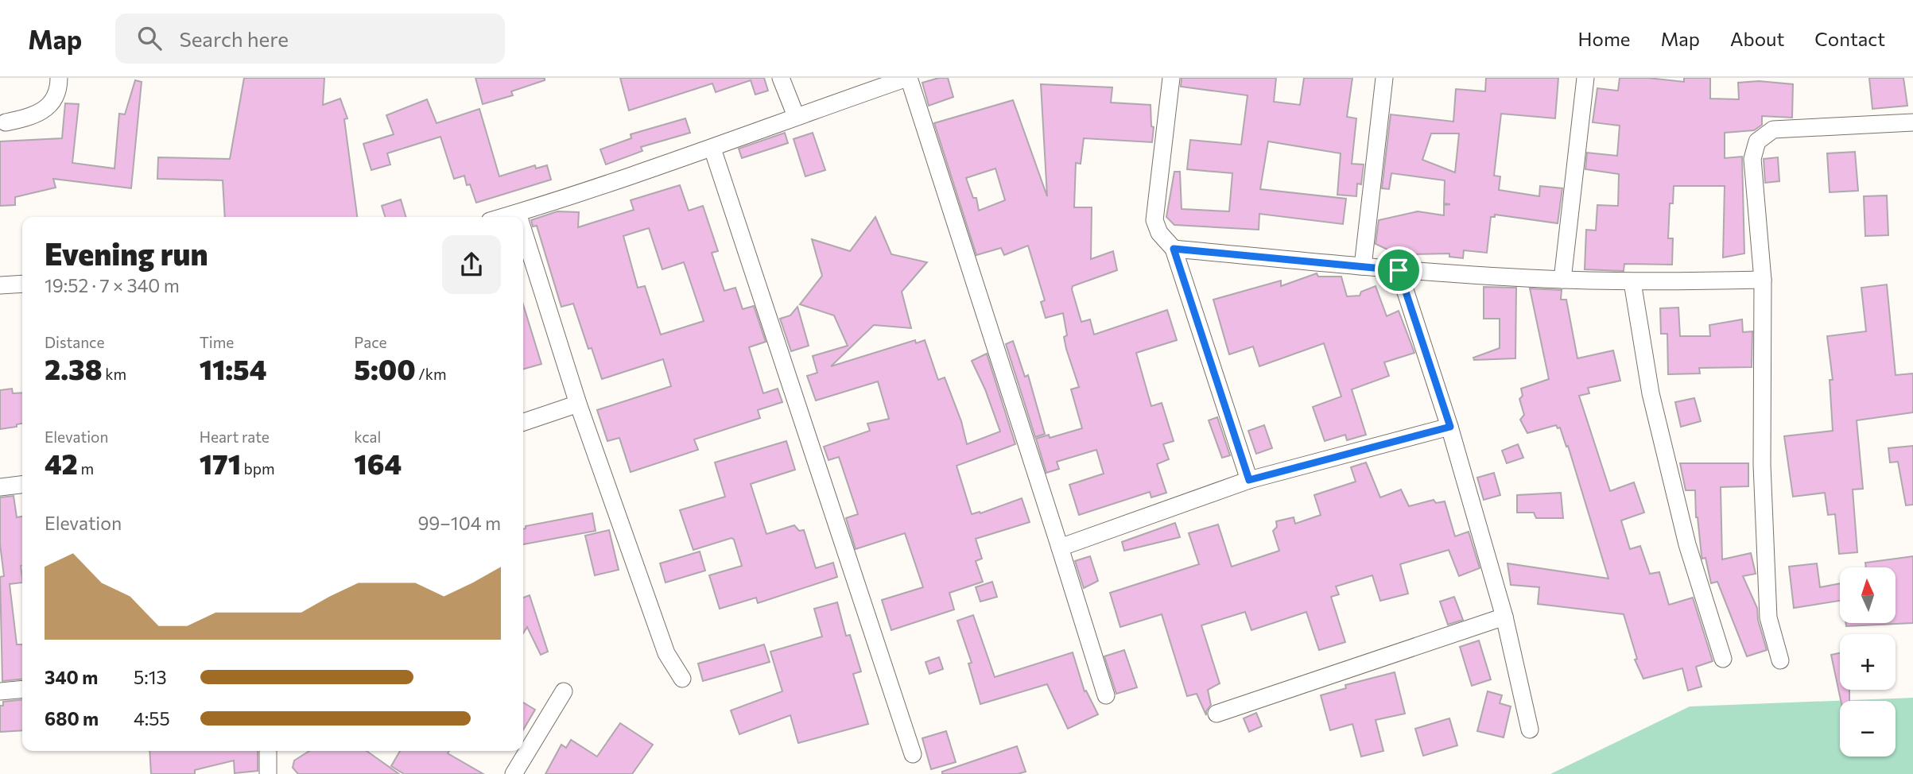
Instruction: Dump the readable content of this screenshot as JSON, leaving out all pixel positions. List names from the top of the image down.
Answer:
{
  "north": "top",
  "page": {
    "header": "Map",
    "search": "Search here",
    "nav": [
      "Home",
      "Map",
      "About",
      "Contact"
    ],
    "heading": ["Evening run", "19:52 · 7 × 340 m"],
    "stats": [
      ["Distance", "2.38 km"],
      ["Time", "11:54"],
      ["Pace", "5:00 /km"],
      ["Elevation", "42 m"],
      ["Heart rate", "171 bpm"],
      ["kcal", "164"]
    ],
    "chart": ["Elevation", "99–104 m"],
    "map_buttons": ["+", "−"],
    "list": [
      {
        "name": "340 m",
        "note": "5:13"
      },
      {
        "name": "680 m",
        "note": "4:55"
      }
    ]
  }
}
